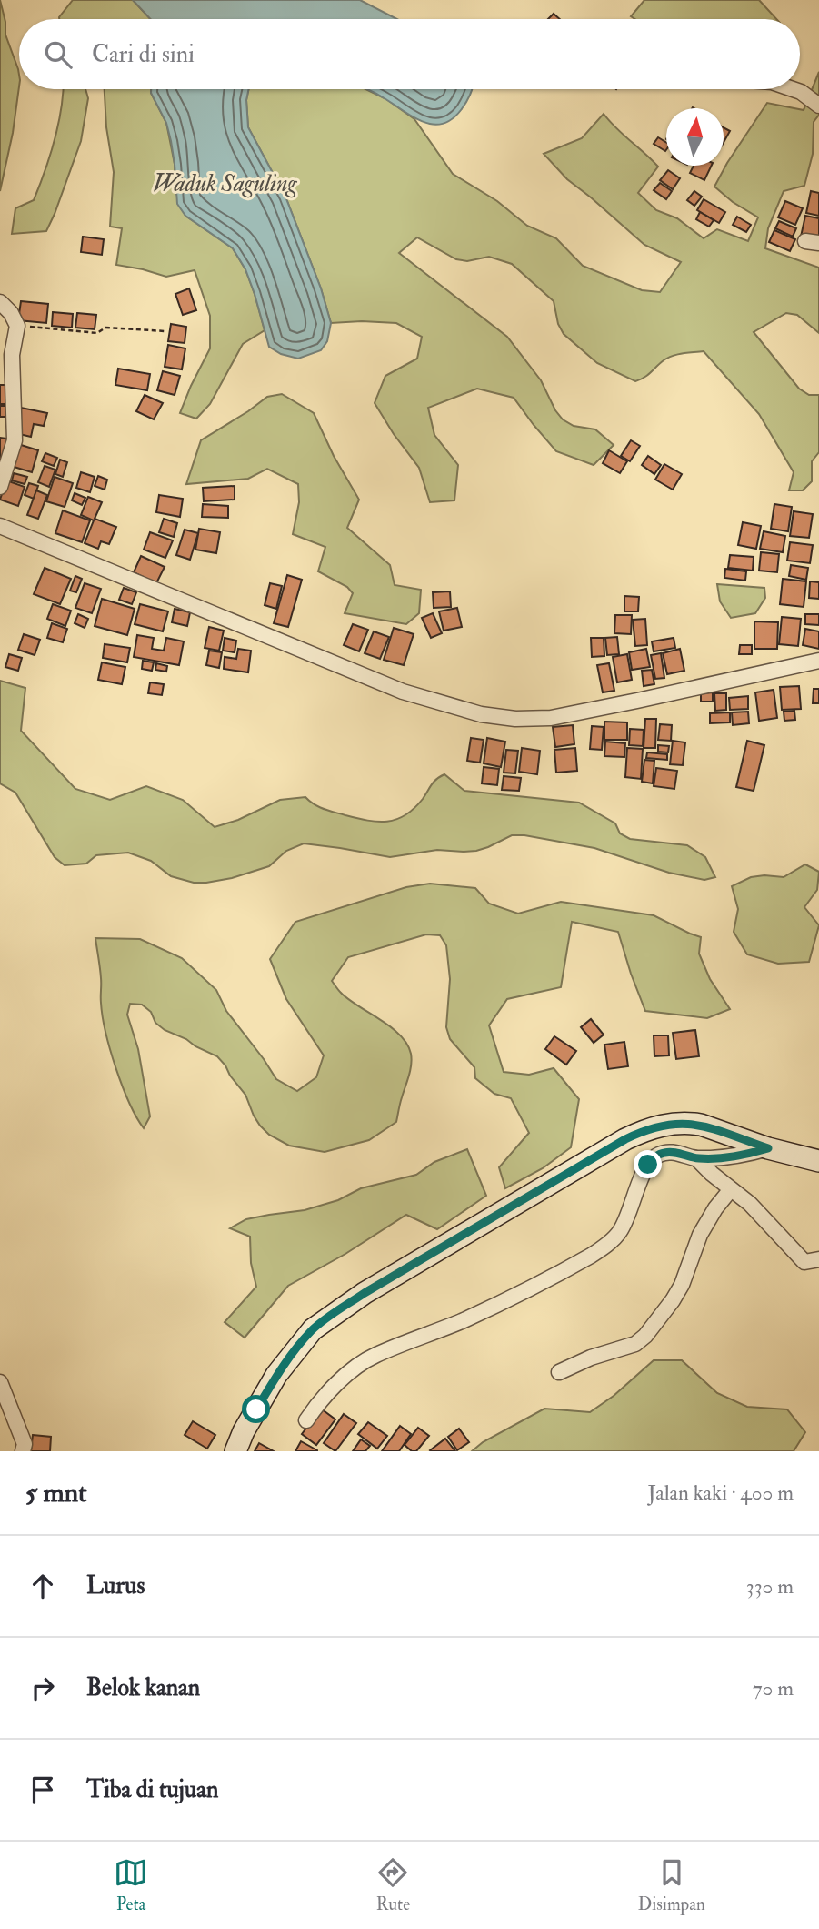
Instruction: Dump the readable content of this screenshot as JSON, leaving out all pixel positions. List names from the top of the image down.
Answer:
{
  "water": ["Waduk Saguling"],
  "north": "top",
  "page": {
    "search": "Cari di sini",
    "heading": ["5 mnt", "Jalan kaki · 400 m"],
    "list": [
      ["Lurus", "330 m"],
      ["Belok kanan", "70 m"],
      "Tiba di tujuan"
    ],
    "nav": ["Peta", "Rute", "Disimpan"]
  }
}
